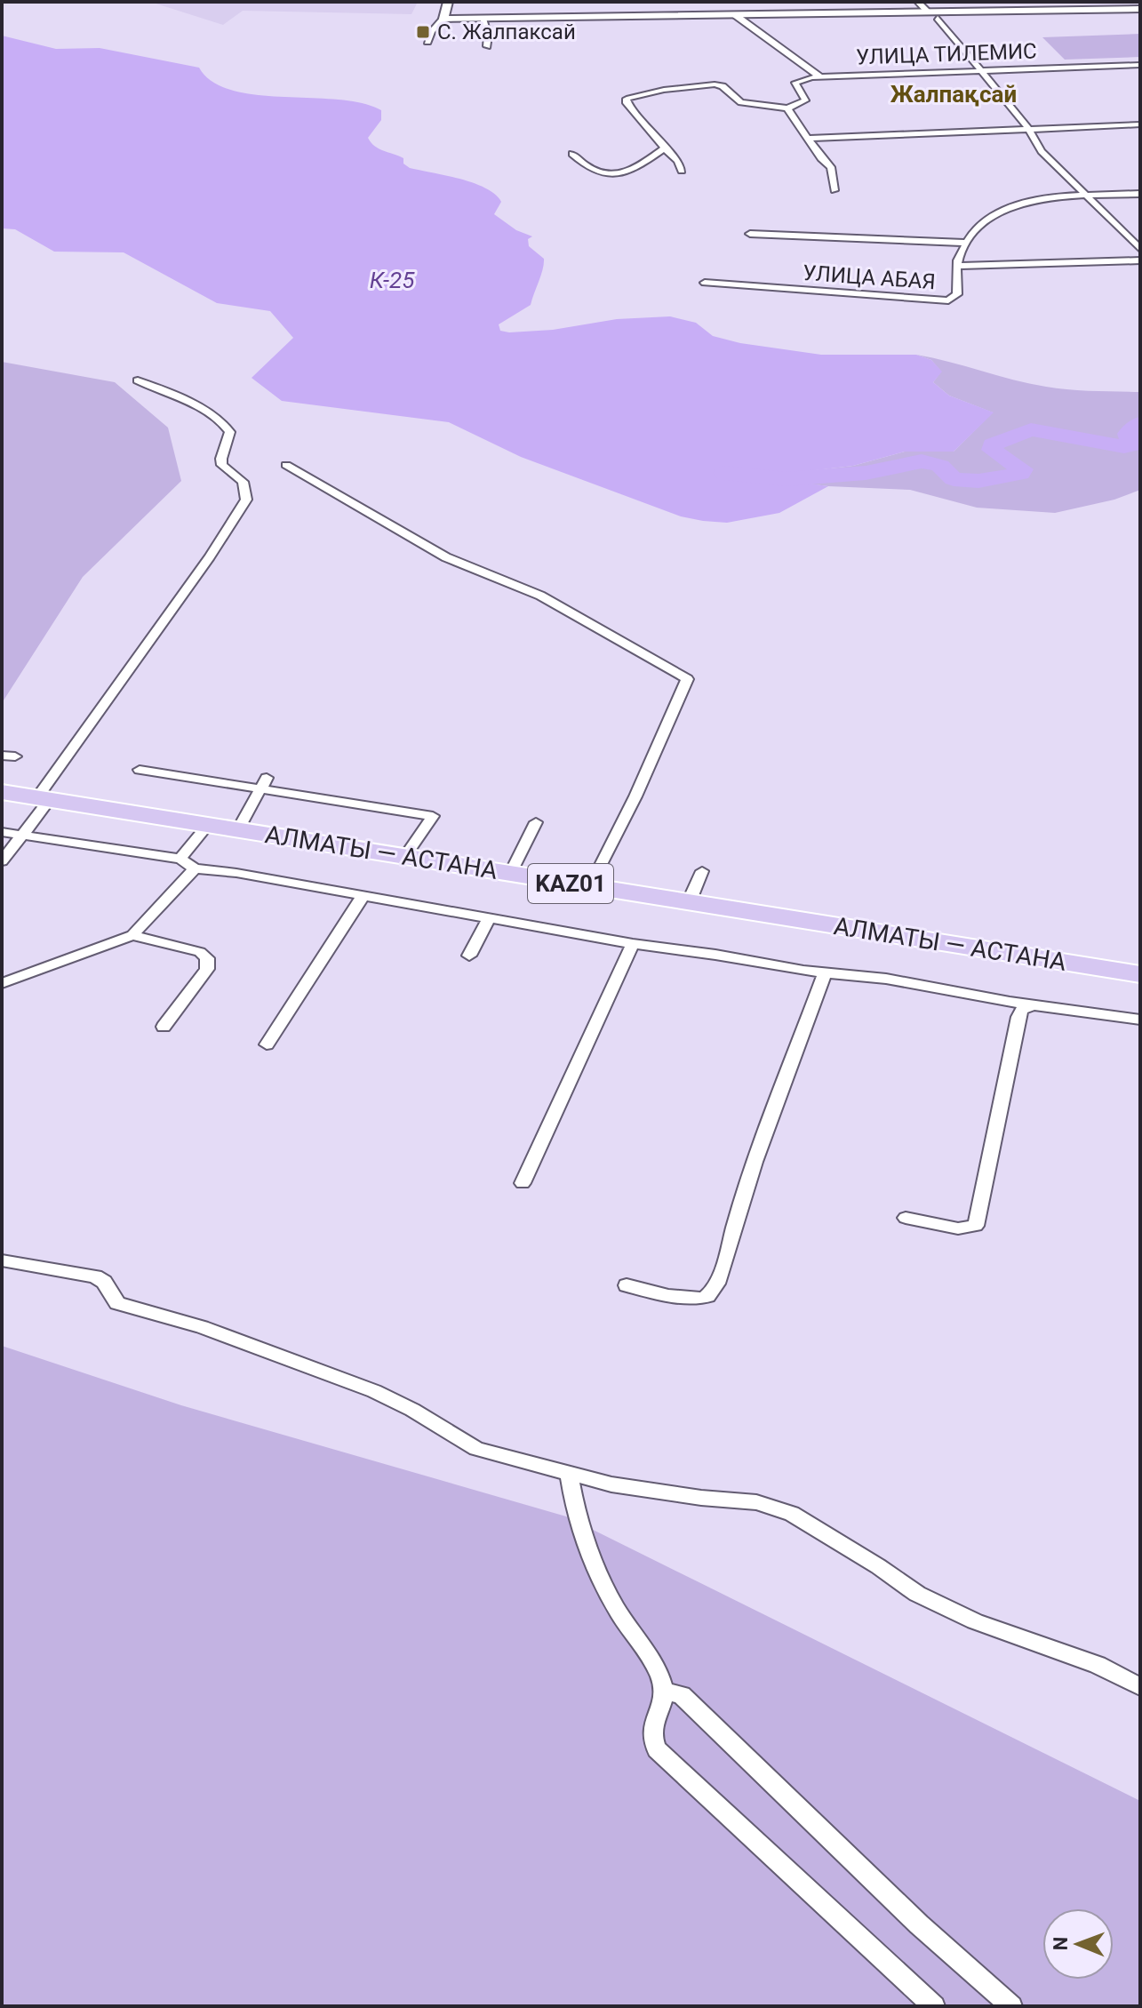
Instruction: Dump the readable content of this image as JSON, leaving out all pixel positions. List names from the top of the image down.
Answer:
{
  "streets": {
    "highway": ["АЛМАТЫ — АСТАНА", "KАZ01"],
    "street": ["УЛИЦА ТИЛЕМИС", "УЛИЦА АБАЯ"]
  },
  "districts": ["Жалпақсай"],
  "water": ["К-25"],
  "places": {
    "transit": ["С. Жалпаксай"]
  },
  "north": "left"
}
